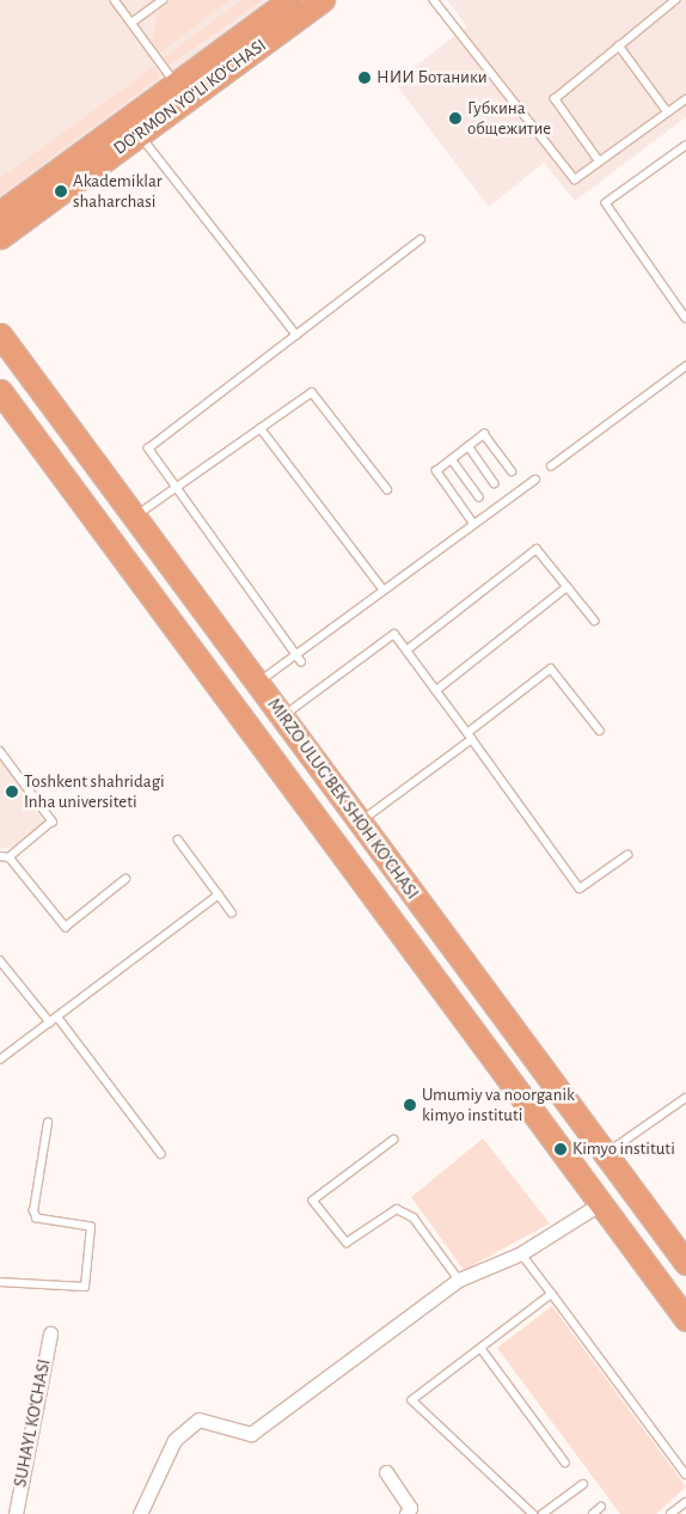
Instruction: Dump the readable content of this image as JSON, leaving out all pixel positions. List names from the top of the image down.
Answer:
{
  "streets": {
    "main road": ["DO‘RMON YO‘LI KO‘CHASI", "MIRZO ULUG'BEK SHOH KO'CHASI"],
    "street": ["SUHAYL KO'CHASI"]
  },
  "places": [
    "НИИ Ботаники",
    "Губкина общежитие",
    "Akademiklar shaharchasi",
    "Toshkent shahridagi Inha universiteti",
    "Umumiy va noorganik kimyo instituti",
    "Kimyo instituti"
  ]
}
